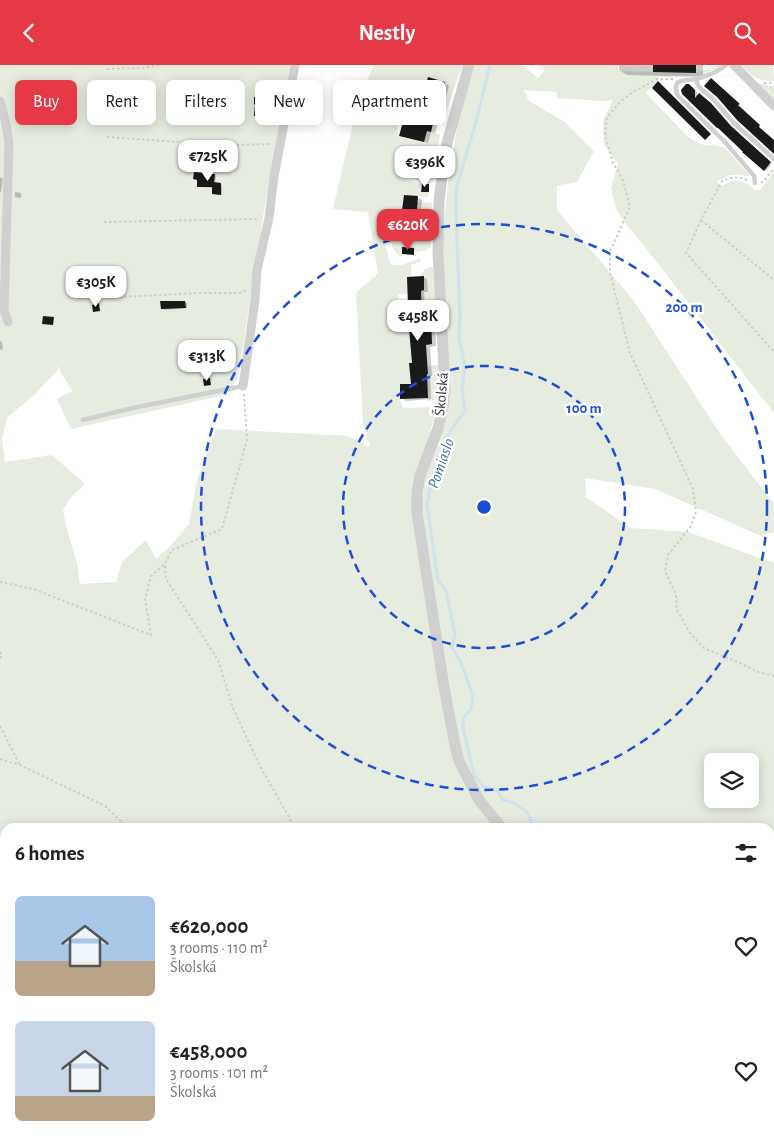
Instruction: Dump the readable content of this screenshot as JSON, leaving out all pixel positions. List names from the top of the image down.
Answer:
{
  "streets": {
    "street": ["Školská"]
  },
  "water": ["Pomiaslo"],
  "page": {
    "header": "Nestly",
    "chip": [
      "Buy",
      "Rent",
      "Filters",
      "New",
      "Apartment"
    ],
    "price": [
      "€725K",
      "€396K",
      "€620K",
      "€305K",
      "€458K",
      "€313K"
    ],
    "heading": "6 homes",
    "list": [
      {
        "name": "€620,000",
        "note": "3 rooms · 110 m² · Školská"
      },
      {
        "name": "€458,000",
        "note": "3 rooms · 101 m² · Školská"
      }
    ]
  },
  "rings": ["200 m", "100 m"]
}
